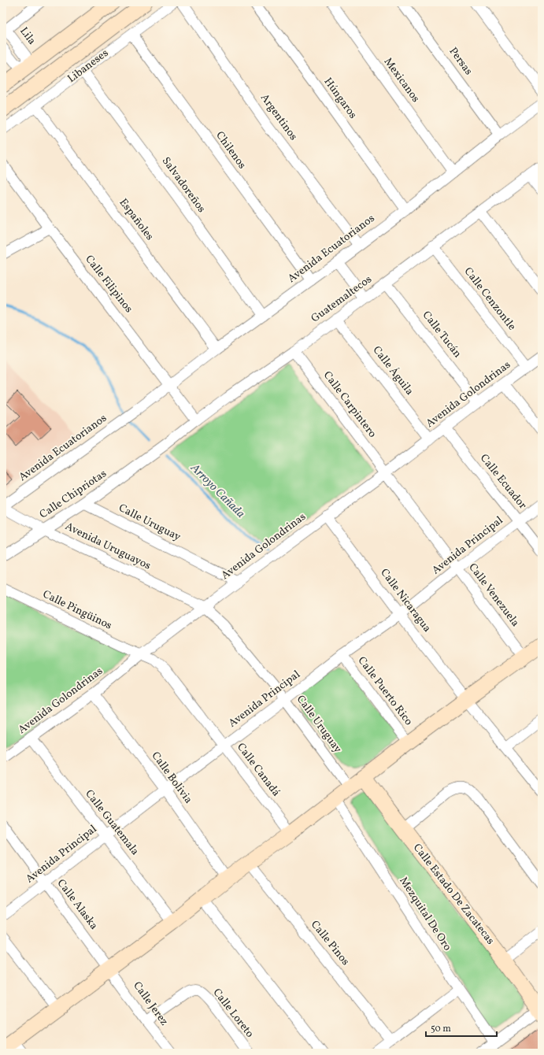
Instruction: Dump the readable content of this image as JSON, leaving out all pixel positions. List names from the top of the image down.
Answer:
{
  "streets": {
    "main road": ["Libaneses", "Calle Estado De Zacatecas"],
    "street": [
      "Lila",
      "Persas",
      "Mexicanos",
      "Húngaros",
      "Argentinos",
      "Chilenos",
      "Salvadoreños",
      "Españoles",
      "Avenida Ecuatorianos",
      "Calle Filipinos",
      "Guatemaltecos",
      "Calle Cenzontle",
      "Calle Tucán",
      "Calle Águila",
      "Avenida Golondrinas",
      "Calle Carpintero",
      "Calle Ecuador",
      "Calle Chipriotas",
      "Calle Uruguay",
      "Avenida Principal",
      "Avenida Uruguayos",
      "Calle Venezuela",
      "Calle Nicaragua",
      "Calle Pingüinos",
      "Calle Puerto Rico",
      "Calle Canadá",
      "Calle Bolivia",
      "Calle Guatemala",
      "Calle Alaska",
      "Mezquital De Oro",
      "Calle Pinos",
      "Calle Jerez",
      "Calle Loreto"
    ]
  },
  "crossings": [
    ["Persas", "Avenida Ecuatorianos"],
    ["Libaneses", "Chilenos"],
    ["Libaneses", "Salvadoreños"],
    ["Libaneses", "Españoles"],
    ["Mexicanos", "Avenida Ecuatorianos"],
    ["Húngaros", "Avenida Ecuatorianos"],
    ["Argentinos", "Avenida Ecuatorianos"],
    ["Chilenos", "Avenida Ecuatorianos"],
    ["Salvadoreños", "Avenida Ecuatorianos"],
    ["Españoles", "Avenida Ecuatorianos"],
    ["Avenida Ecuatorianos", "Calle Filipinos"],
    ["Avenida Ecuatorianos", "Avenida Uruguayos"],
    ["Calle Filipinos", "Guatemaltecos"],
    ["Guatemaltecos", "Calle Cenzontle"],
    ["Guatemaltecos", "Calle Tucán"],
    ["Guatemaltecos", "Calle Águila"],
    ["Guatemaltecos", "Calle Carpintero"],
    ["Guatemaltecos", "Calle Chipriotas"],
    ["Calle Cenzontle", "Avenida Golondrinas"],
    ["Calle Tucán", "Avenida Golondrinas"],
    ["Calle Águila", "Avenida Golondrinas"],
    ["Avenida Golondrinas", "Calle Carpintero"],
    ["Avenida Golondrinas", "Calle Ecuador"],
    ["Avenida Golondrinas", "Calle Uruguay"],
    ["Avenida Golondrinas", "Avenida Uruguayos"],
    ["Avenida Golondrinas", "Calle Venezuela"],
    ["Avenida Golondrinas", "Calle Nicaragua"],
    ["Avenida Golondrinas", "Calle Pingüinos"],
    ["Avenida Golondrinas", "Calle Canadá"],
    ["Avenida Golondrinas", "Calle Bolivia"],
    ["Avenida Golondrinas", "Calle Guatemala"],
    ["Calle Carpintero", "Calle Venezuela"],
    ["Calle Ecuador", "Avenida Principal"],
    ["Calle Chipriotas", "Calle Uruguay"],
    ["Calle Chipriotas", "Avenida Uruguayos"],
    ["Calle Uruguay", "Avenida Principal"],
    ["Calle Uruguay", "Avenida Uruguayos"],
    ["Avenida Principal", "Calle Venezuela"],
    ["Avenida Principal", "Calle Nicaragua"],
    ["Avenida Principal", "Calle Puerto Rico"],
    ["Avenida Principal", "Calle Canadá"],
    ["Avenida Principal", "Calle Bolivia"],
    ["Avenida Principal", "Calle Guatemala"],
    ["Avenida Principal", "Calle Alaska"],
    ["Calle Pingüinos", "Calle Canadá"],
    ["Calle Alaska", "Calle Jerez"],
    ["Calle Jerez", "Calle Loreto"]
  ],
  "water": ["Arroyo Cañada"],
  "scale_bar": "50 m"
}
